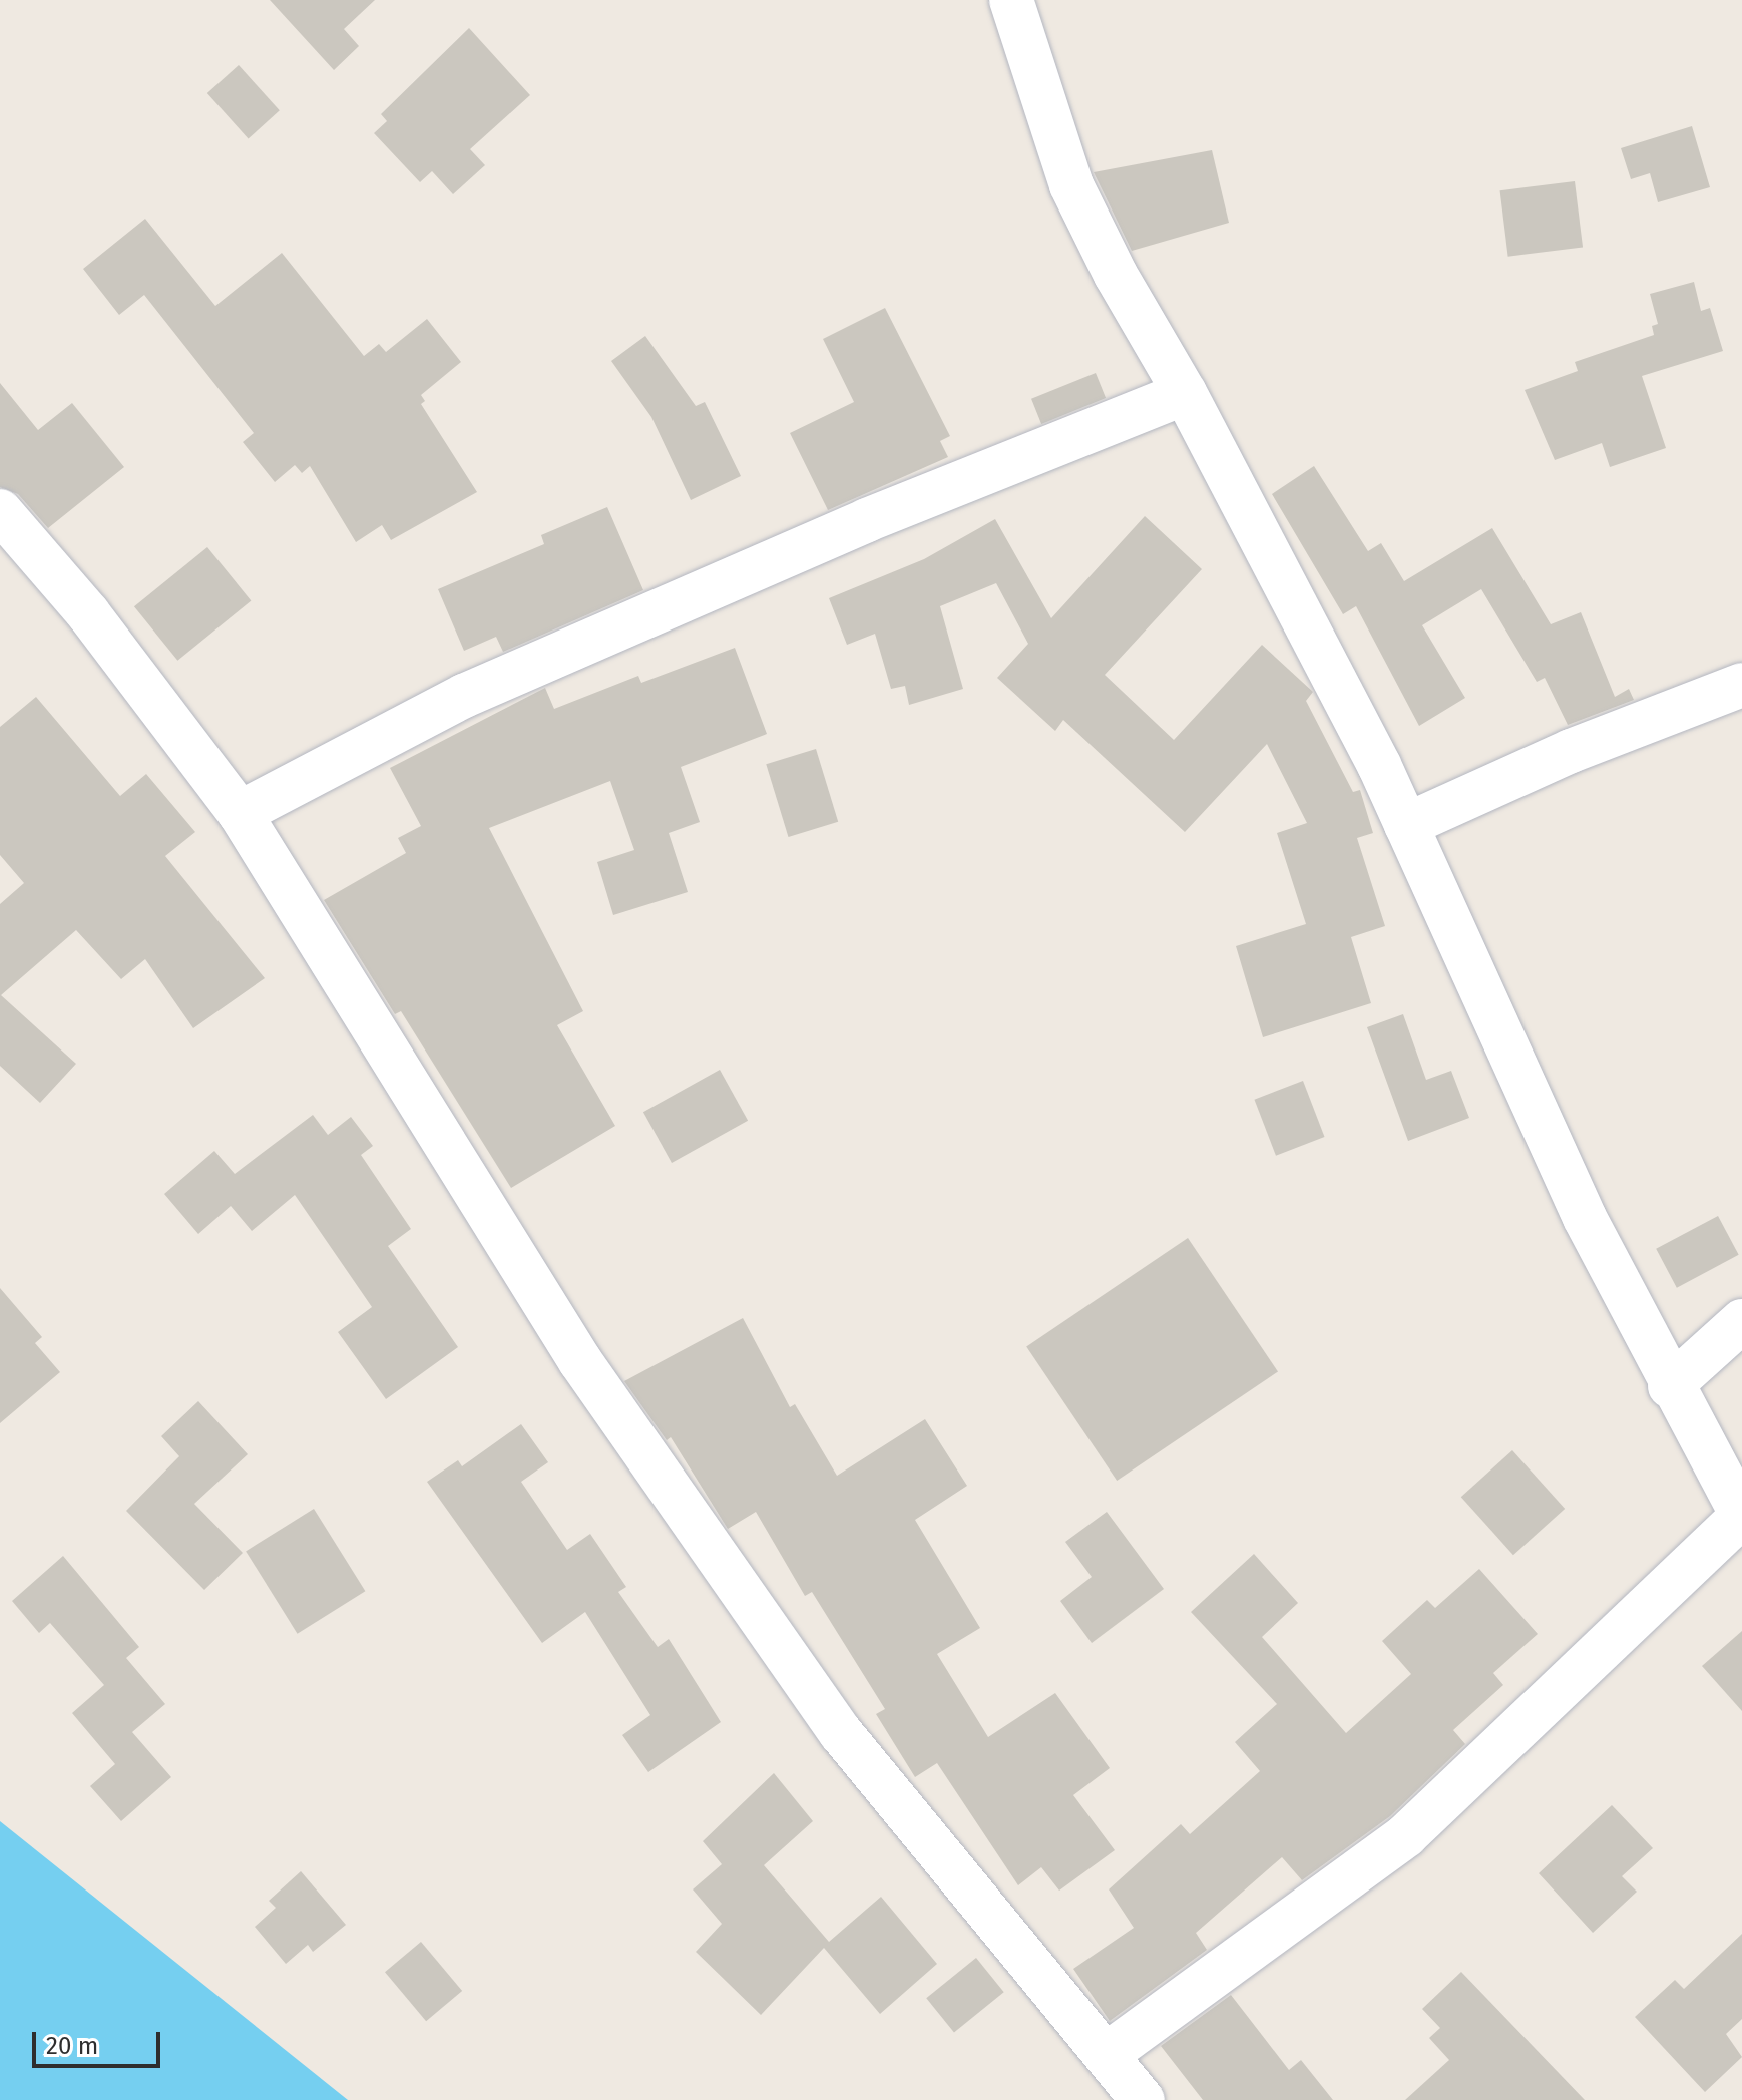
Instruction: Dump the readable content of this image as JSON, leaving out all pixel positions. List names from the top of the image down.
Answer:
{
  "scale_bar": "20 m"
}
